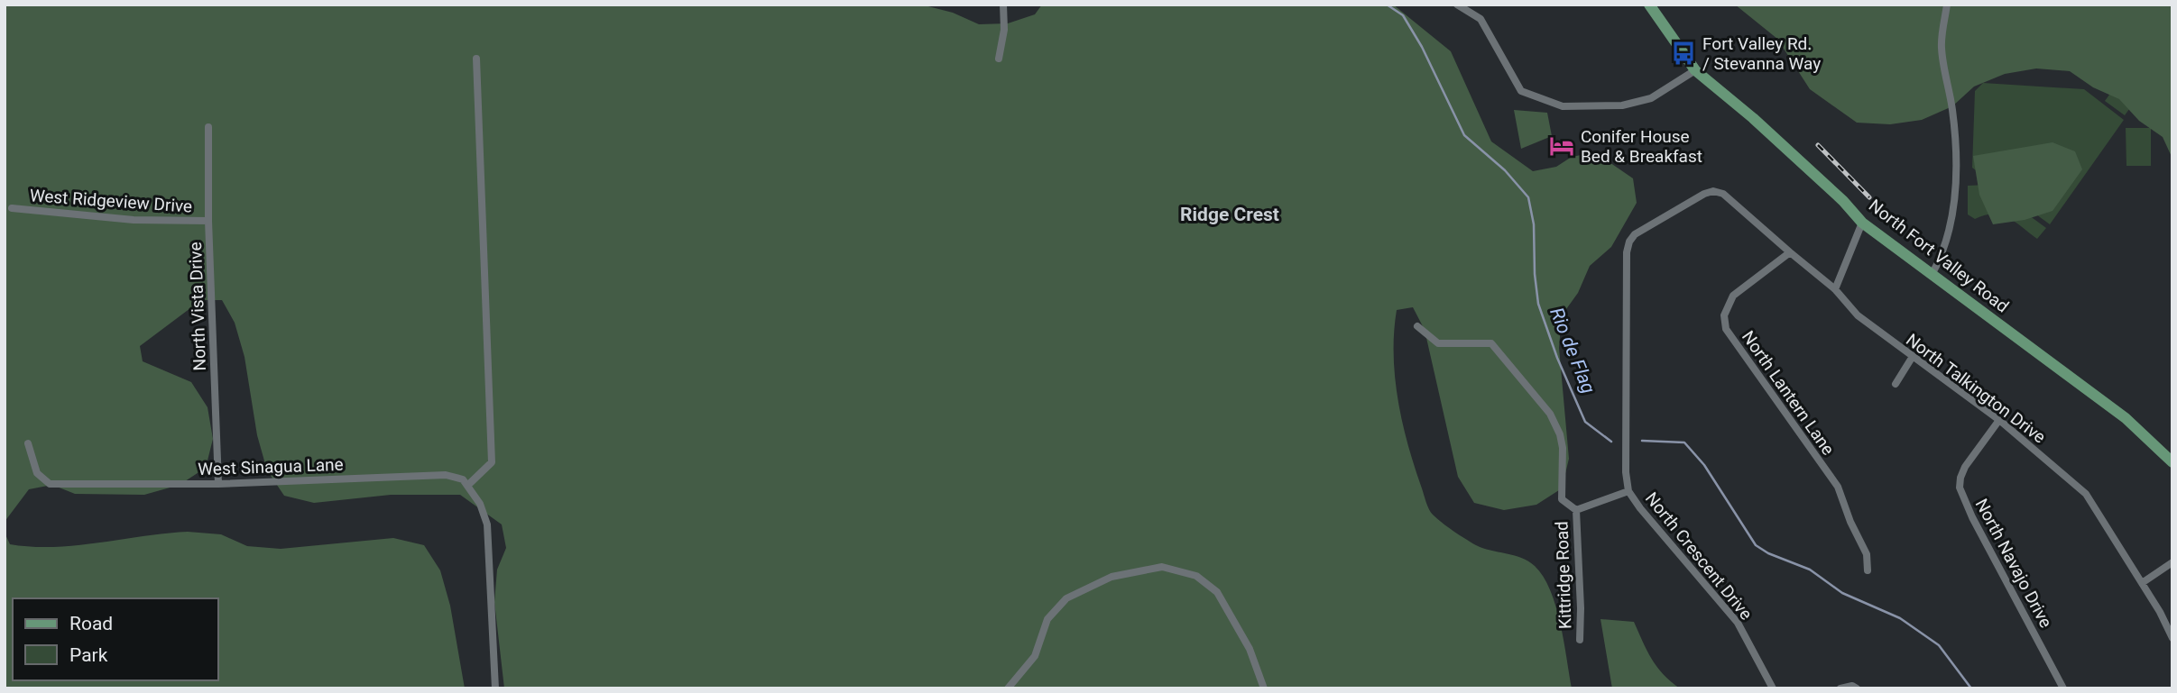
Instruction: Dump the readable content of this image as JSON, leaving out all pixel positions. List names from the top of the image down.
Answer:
{
  "streets": {
    "main road": ["North Fort Valley Road"],
    "street": [
      "West Ridgeview Drive",
      "North Vista Drive",
      "North Talkington Drive",
      "North Lantern Lane",
      "West Sinagua Lane",
      "North Crescent Drive",
      "North Navajo Drive",
      "Kittridge Road"
    ]
  },
  "crossings": [
    ["West Ridgeview Drive", "North Vista Drive"],
    ["North Vista Drive", "West Sinagua Lane"],
    ["North Talkington Drive", "North Lantern Lane"],
    ["North Talkington Drive", "North Crescent Drive"],
    ["North Talkington Drive", "North Navajo Drive"]
  ],
  "districts": ["Ridge Crest"],
  "water": ["Rio de Flag"],
  "places": {
    "bus stop": ["Fort Valley Rd. / Stevanna Way"],
    "hotel": ["Conifer House Bed & Breakfast"]
  },
  "legend": ["Road", "Park"]
}
